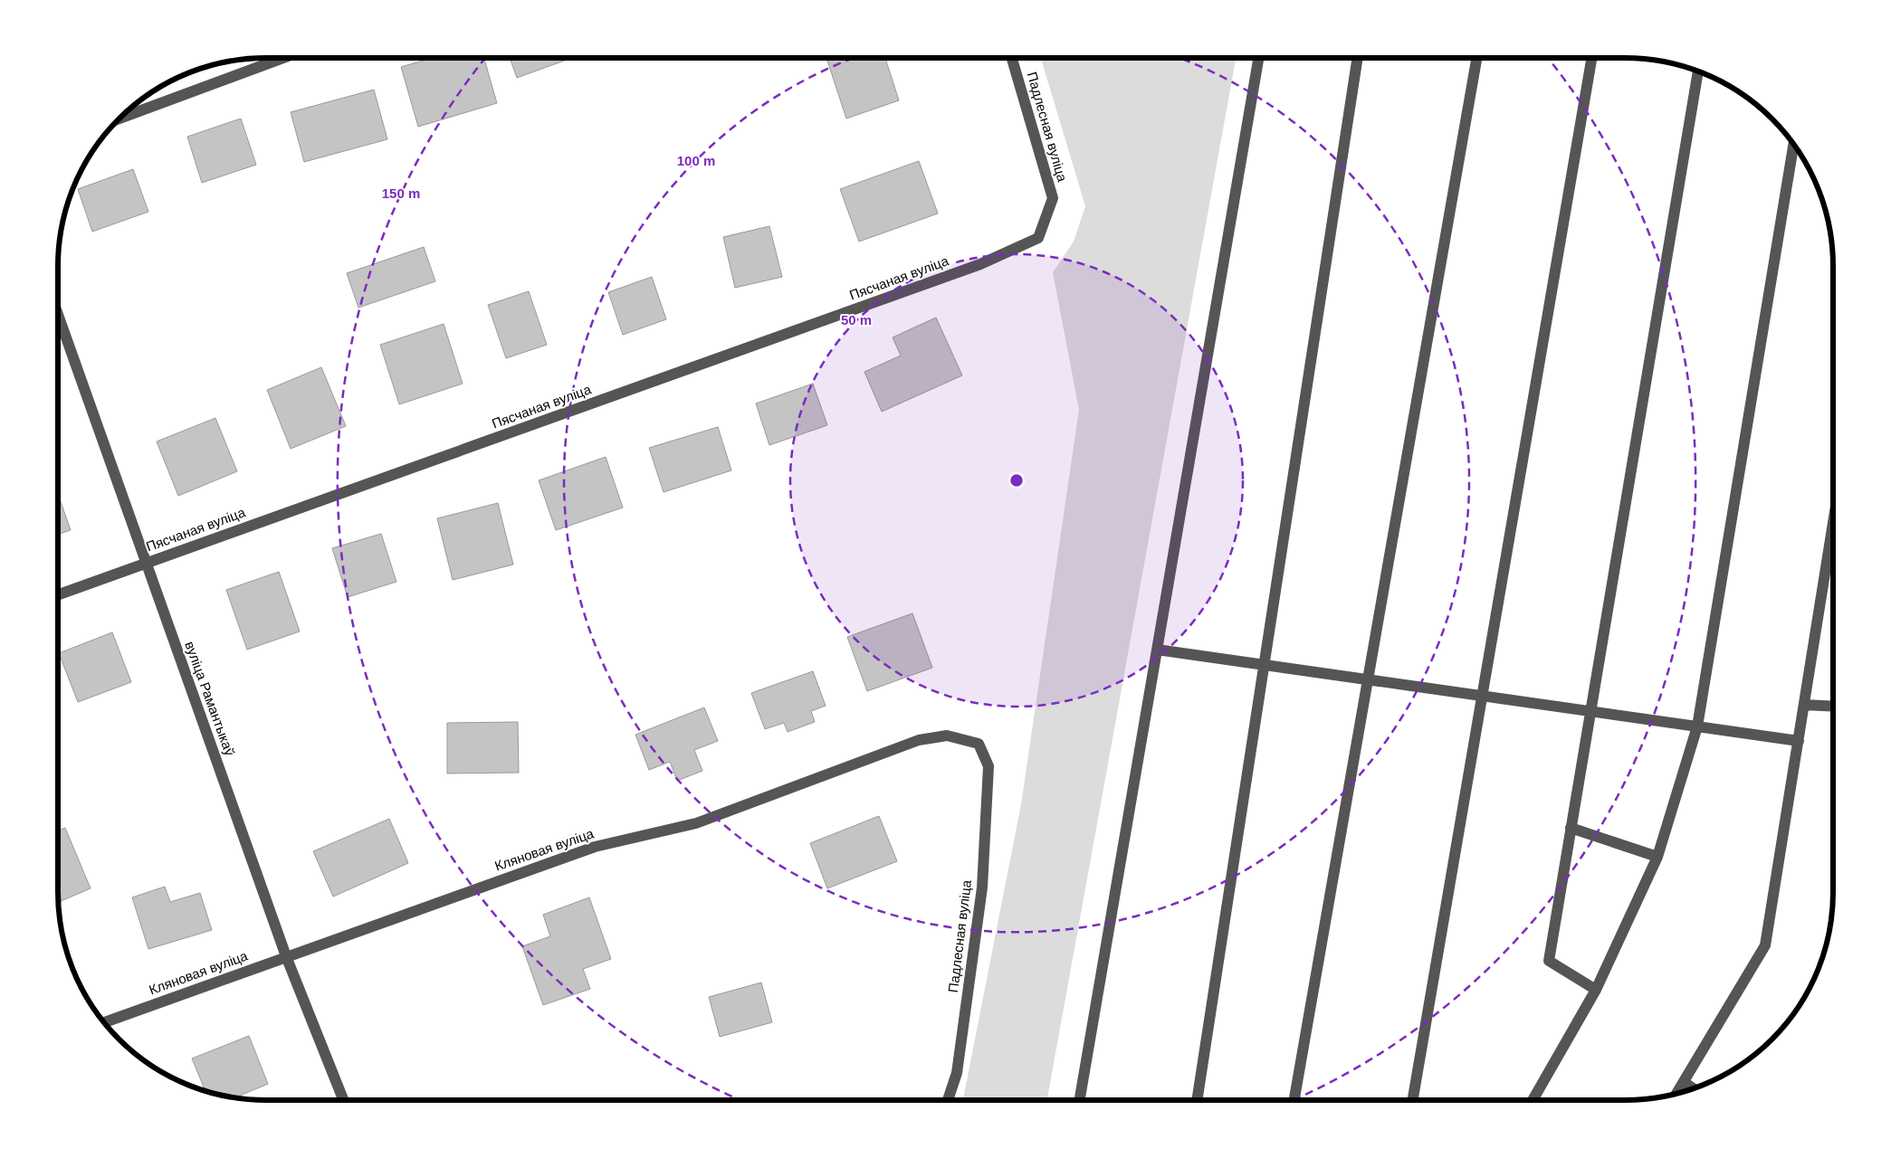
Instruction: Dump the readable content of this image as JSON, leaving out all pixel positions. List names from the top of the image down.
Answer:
{
  "streets": {
    "street": [
      "Падлесная вуліца",
      "Пясчаная вуліца",
      "вуліца Рамантыкаў",
      "Кляновая вуліца"
    ]
  },
  "crossings": [
    ["Падлесная вуліца", "Пясчаная вуліца"],
    ["Падлесная вуліца", "Кляновая вуліца"],
    ["Пясчаная вуліца", "вуліца Рамантыкаў"],
    ["вуліца Рамантыкаў", "Кляновая вуліца"]
  ],
  "rings": ["100 m", "150 m", "50 m"]
}
